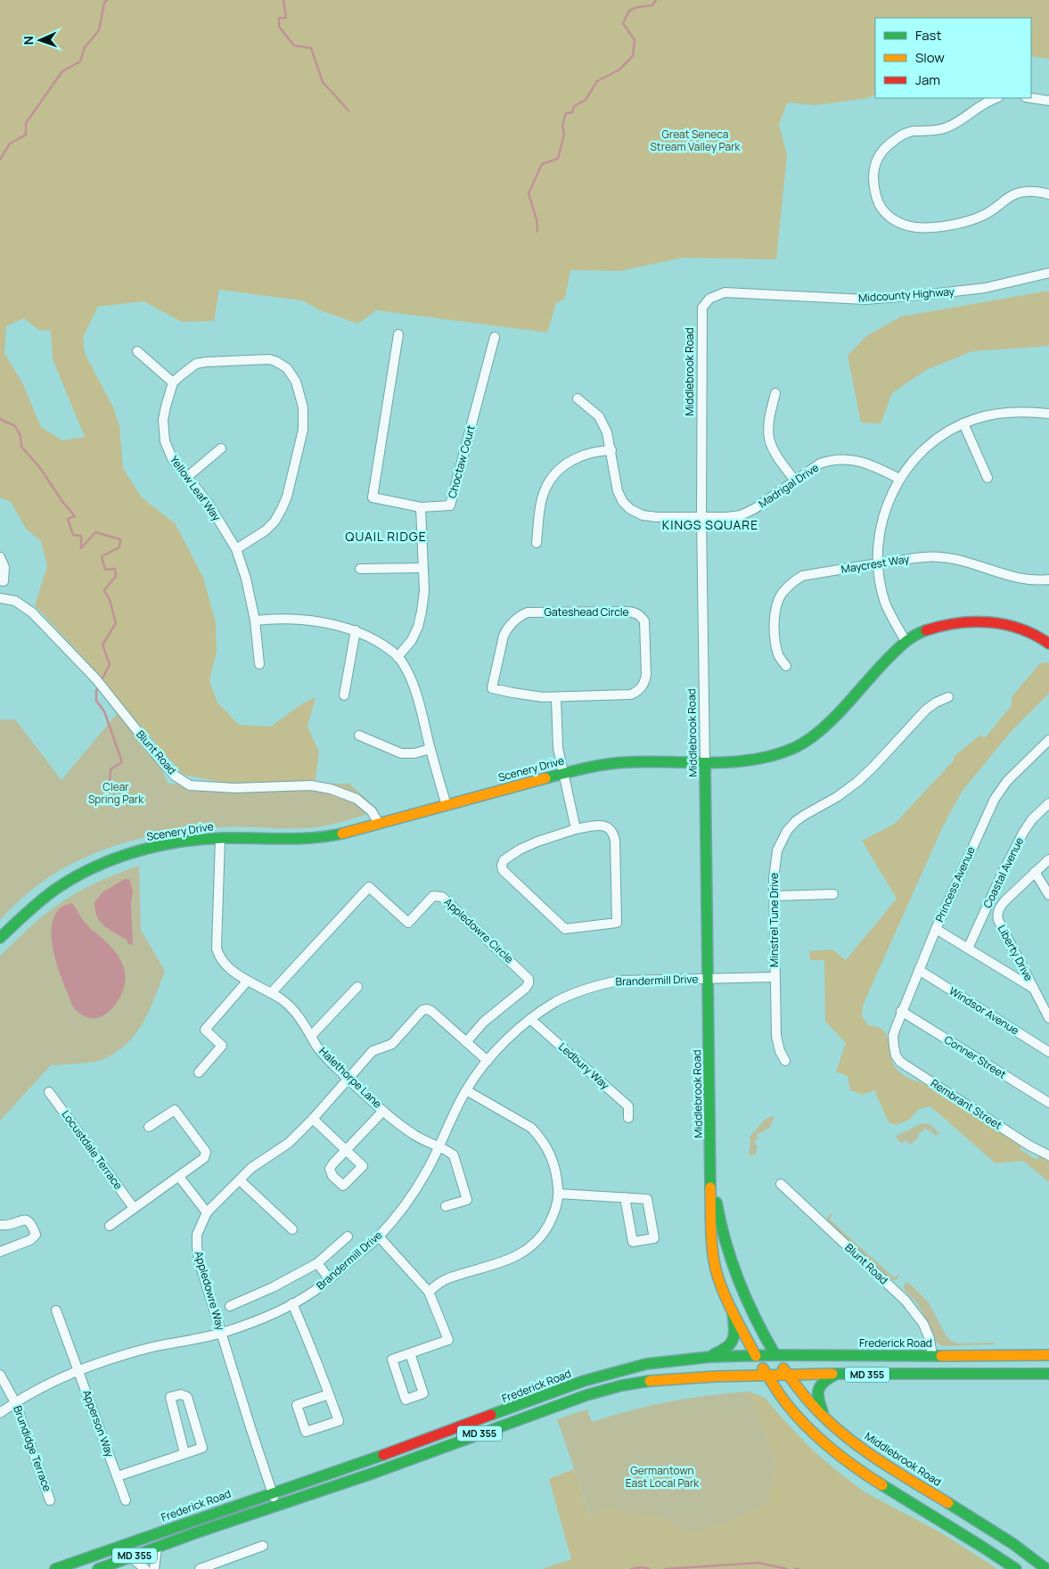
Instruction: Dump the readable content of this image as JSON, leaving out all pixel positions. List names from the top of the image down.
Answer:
{
  "streets": {
    "main road": [
      "Middlebrook Road",
      "Scenery Drive",
      "Frederick Road",
      "MD 355"
    ],
    "street": [
      "Midcounty Highway",
      "Choctaw Court",
      "Madrigal Drive",
      "Yellow Leaf Way",
      "Maycrest Way",
      "Gateshead Circle",
      "Blunt Road",
      "Coastal Avenue",
      "Princess Avenue",
      "Minstrel Tune Drive",
      "Appledowre Circle",
      "Liberty Drive",
      "Brandermill Drive",
      "Windsor Avenue",
      "Conner Street",
      "Ledbury Way",
      "Halethorpe Lane",
      "Rembrant Street",
      "Locustdale Terrace",
      "Appledowre Way",
      "Apperson Way",
      "Brundidge Terrace"
    ]
  },
  "crossings": [
    ["Midcounty Highway", "Middlebrook Road"],
    ["Middlebrook Road", "Madrigal Drive"],
    ["Middlebrook Road", "Scenery Drive"],
    ["Middlebrook Road", "Brandermill Drive"],
    ["Middlebrook Road", "Frederick Road"],
    ["Middlebrook Road", "MD 355"],
    ["Blunt Road", "Scenery Drive"],
    ["Blunt Road", "Frederick Road"],
    ["Scenery Drive", "Halethorpe Lane"],
    ["Princess Avenue", "Windsor Avenue"],
    ["Princess Avenue", "Conner Street"],
    ["Princess Avenue", "Rembrant Street"],
    ["Minstrel Tune Drive", "Brandermill Drive"],
    ["Appledowre Circle", "Halethorpe Lane"],
    ["Brandermill Drive", "Ledbury Way"],
    ["Brandermill Drive", "Halethorpe Lane"],
    ["Brandermill Drive", "Appledowre Way"],
    ["Brandermill Drive", "Apperson Way"],
    ["Brandermill Drive", "Brundidge Terrace"],
    ["Halethorpe Lane", "Appledowre Way"],
    ["Appledowre Way", "Frederick Road"],
    ["Appledowre Way", "MD 355"]
  ],
  "districts": ["KINGS SQUARE", "QUAIL RIDGE"],
  "parks": ["Great Seneca Stream Valley Park", "Clear Spring Park", "Germantown East Local Park"],
  "legend": ["Fast", "Slow", "Jam"],
  "north": "left"
}
